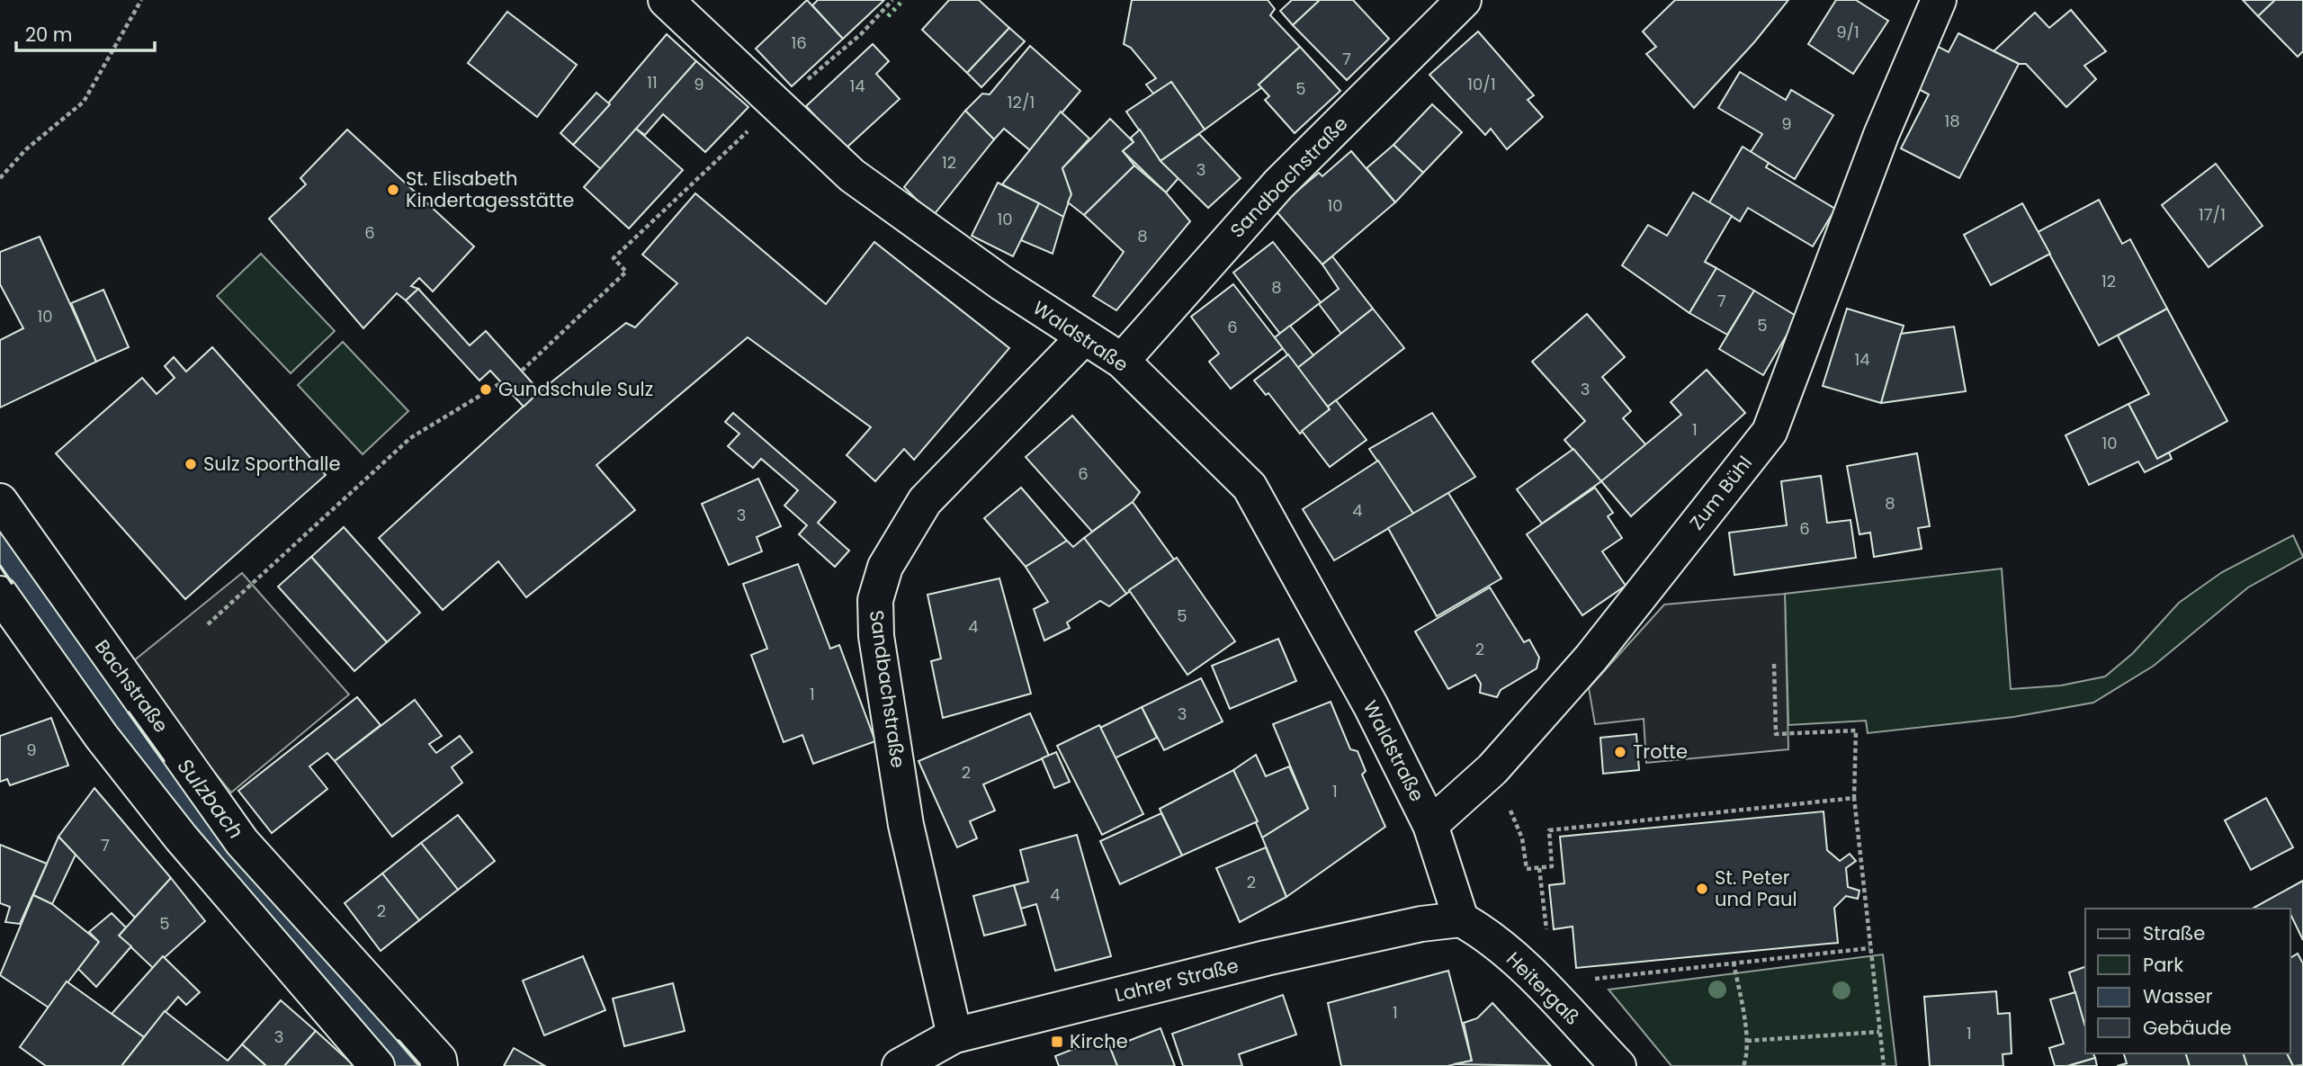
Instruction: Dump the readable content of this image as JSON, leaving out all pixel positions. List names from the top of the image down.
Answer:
{
  "streets": {
    "street": [
      "Sandbachstraße",
      "Waldstraße",
      "Zum Bühl",
      "Bachstraße",
      "Lahrer Straße",
      "Heitergaß"
    ]
  },
  "crossings": [
    ["Sandbachstraße", "Waldstraße"],
    ["Sandbachstraße", "Lahrer Straße"],
    ["Waldstraße", "Zum Bühl"],
    ["Lahrer Straße", "Heitergaß"]
  ],
  "water": ["Sulzbach"],
  "places": {
    "other": [
      "St. Elisabeth Kindertagesstätte",
      "Gundschule Sulz",
      "Sulz Sporthalle",
      "Trotte",
      "St. Peter und Paul"
    ],
    "transit": ["Kirche"]
  },
  "house_numbers": [
    "9/1",
    "16",
    "7",
    "11",
    "9",
    "10/1",
    "14",
    "5",
    "12/1",
    "18",
    "9",
    "12",
    "3",
    "10",
    "17/1",
    "10",
    "6",
    "8",
    "12",
    "8",
    "7",
    "10",
    "5",
    "6",
    "14",
    "3",
    "1",
    "10",
    "6",
    "8",
    "4",
    "3",
    "6",
    "5",
    "4",
    "2",
    "1",
    "3",
    "9",
    "2",
    "1",
    "7",
    "2",
    "4",
    "2",
    "5",
    "1",
    "1",
    "3"
  ],
  "legend": [
    "Straße",
    "Park",
    "Wasser",
    "Gebäude"
  ],
  "scale_bar": "20 m"
}
